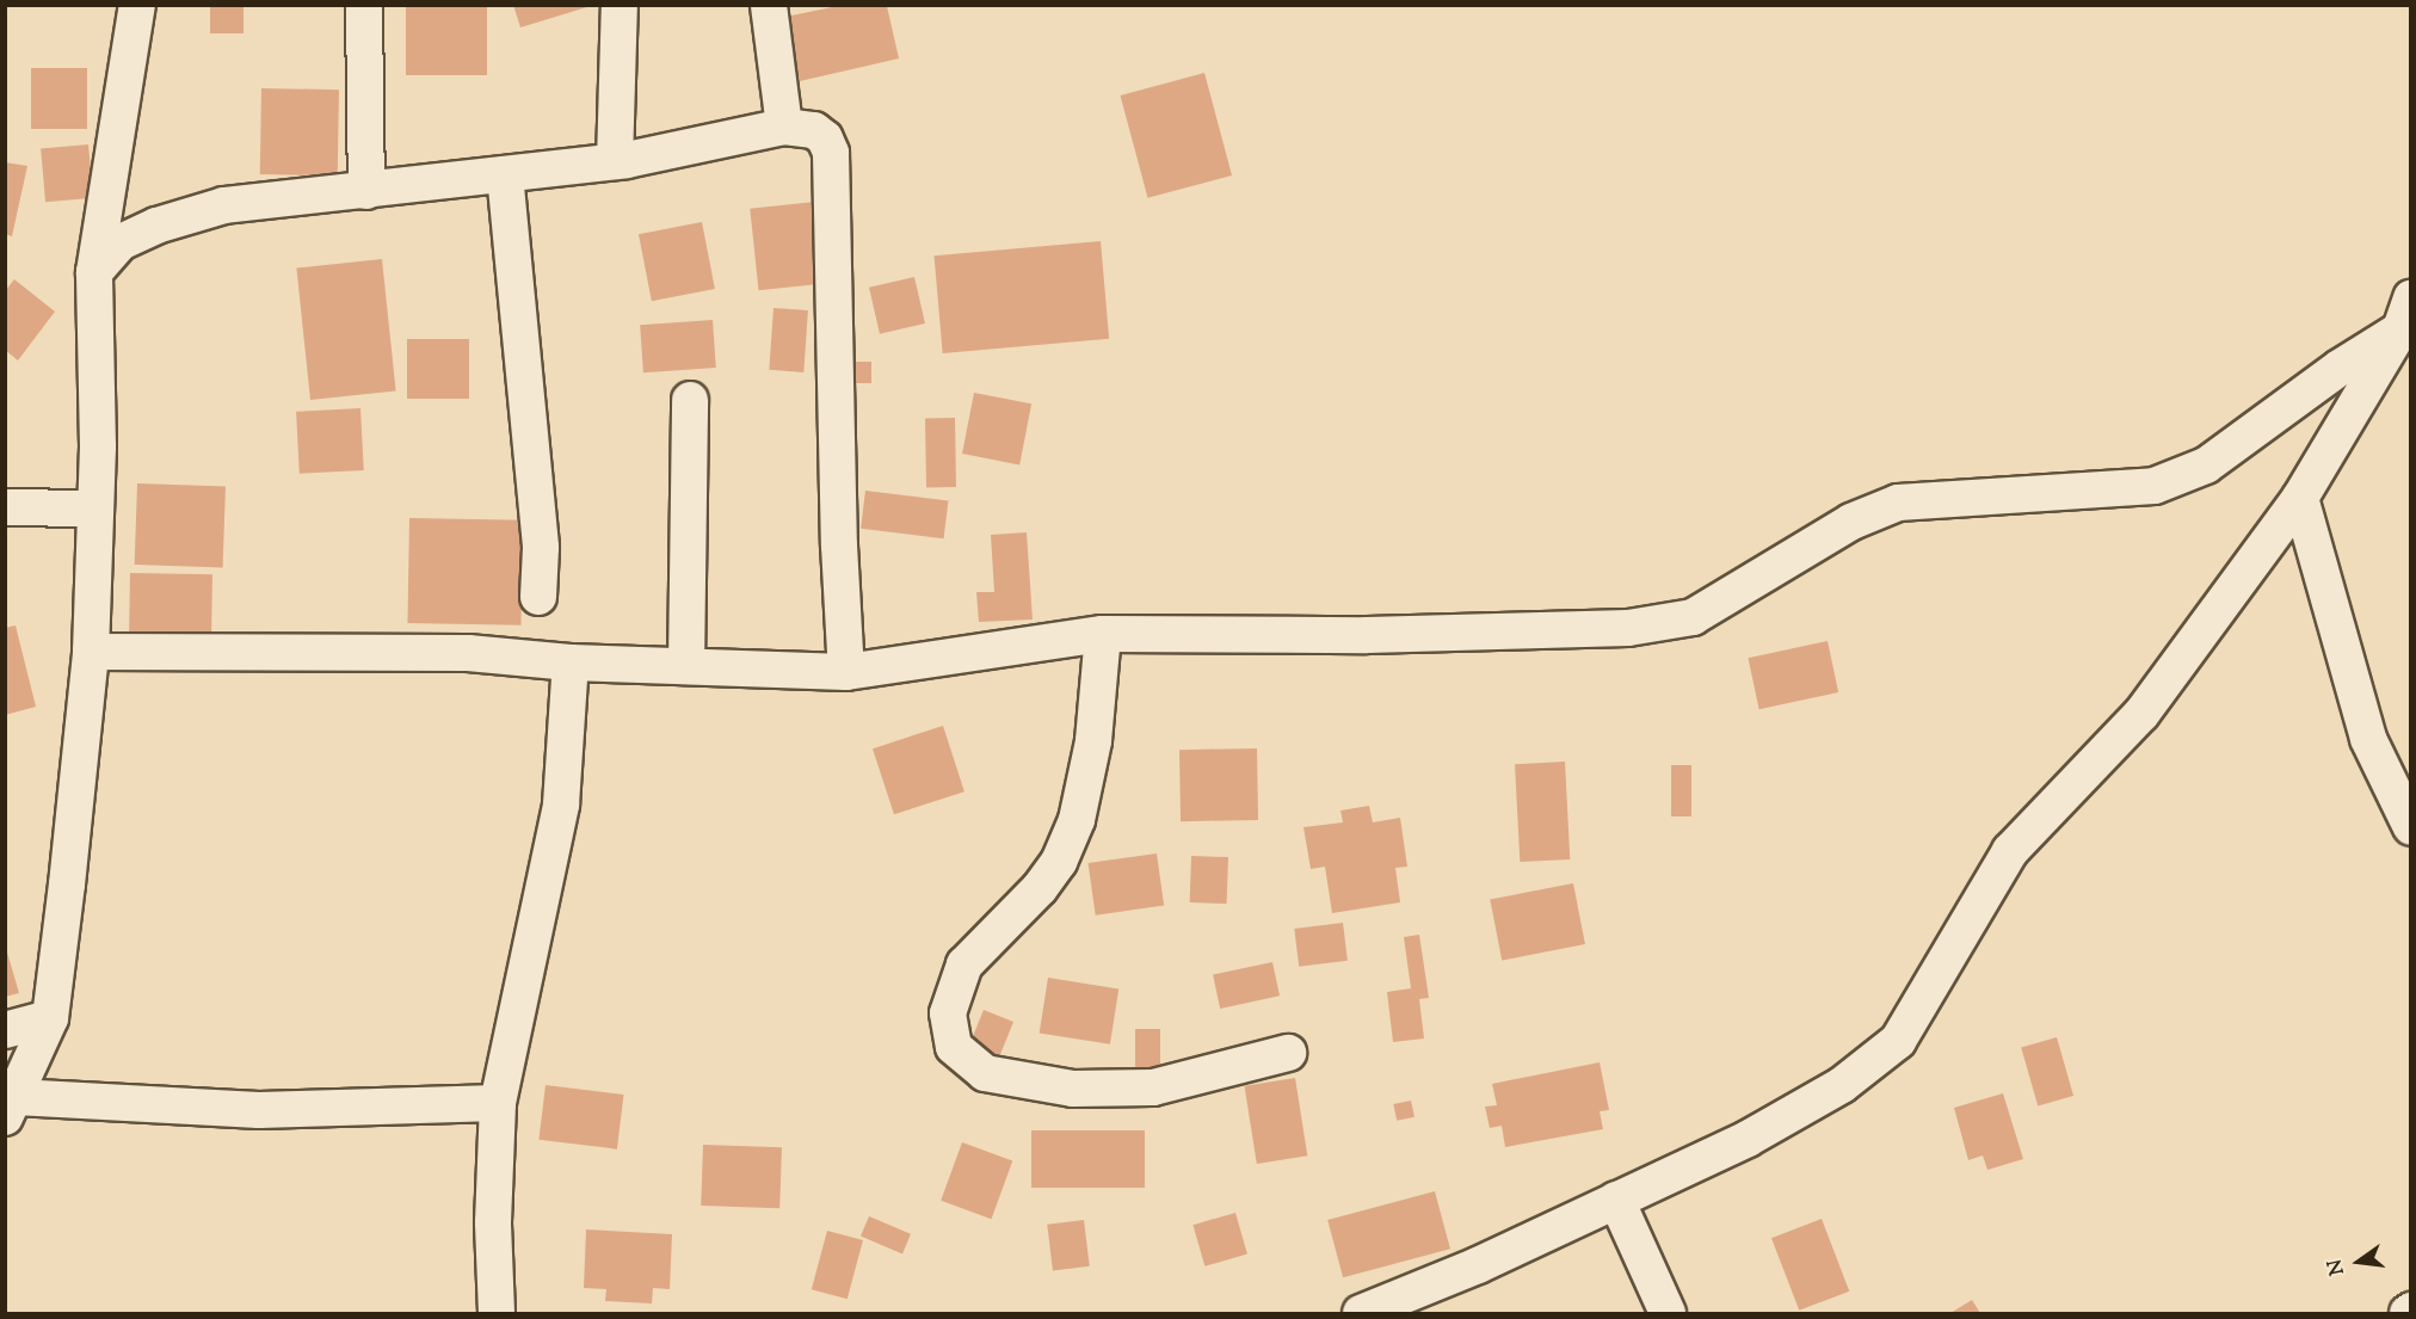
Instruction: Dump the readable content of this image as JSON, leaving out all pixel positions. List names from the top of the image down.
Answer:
{
  "north": "left"
}
